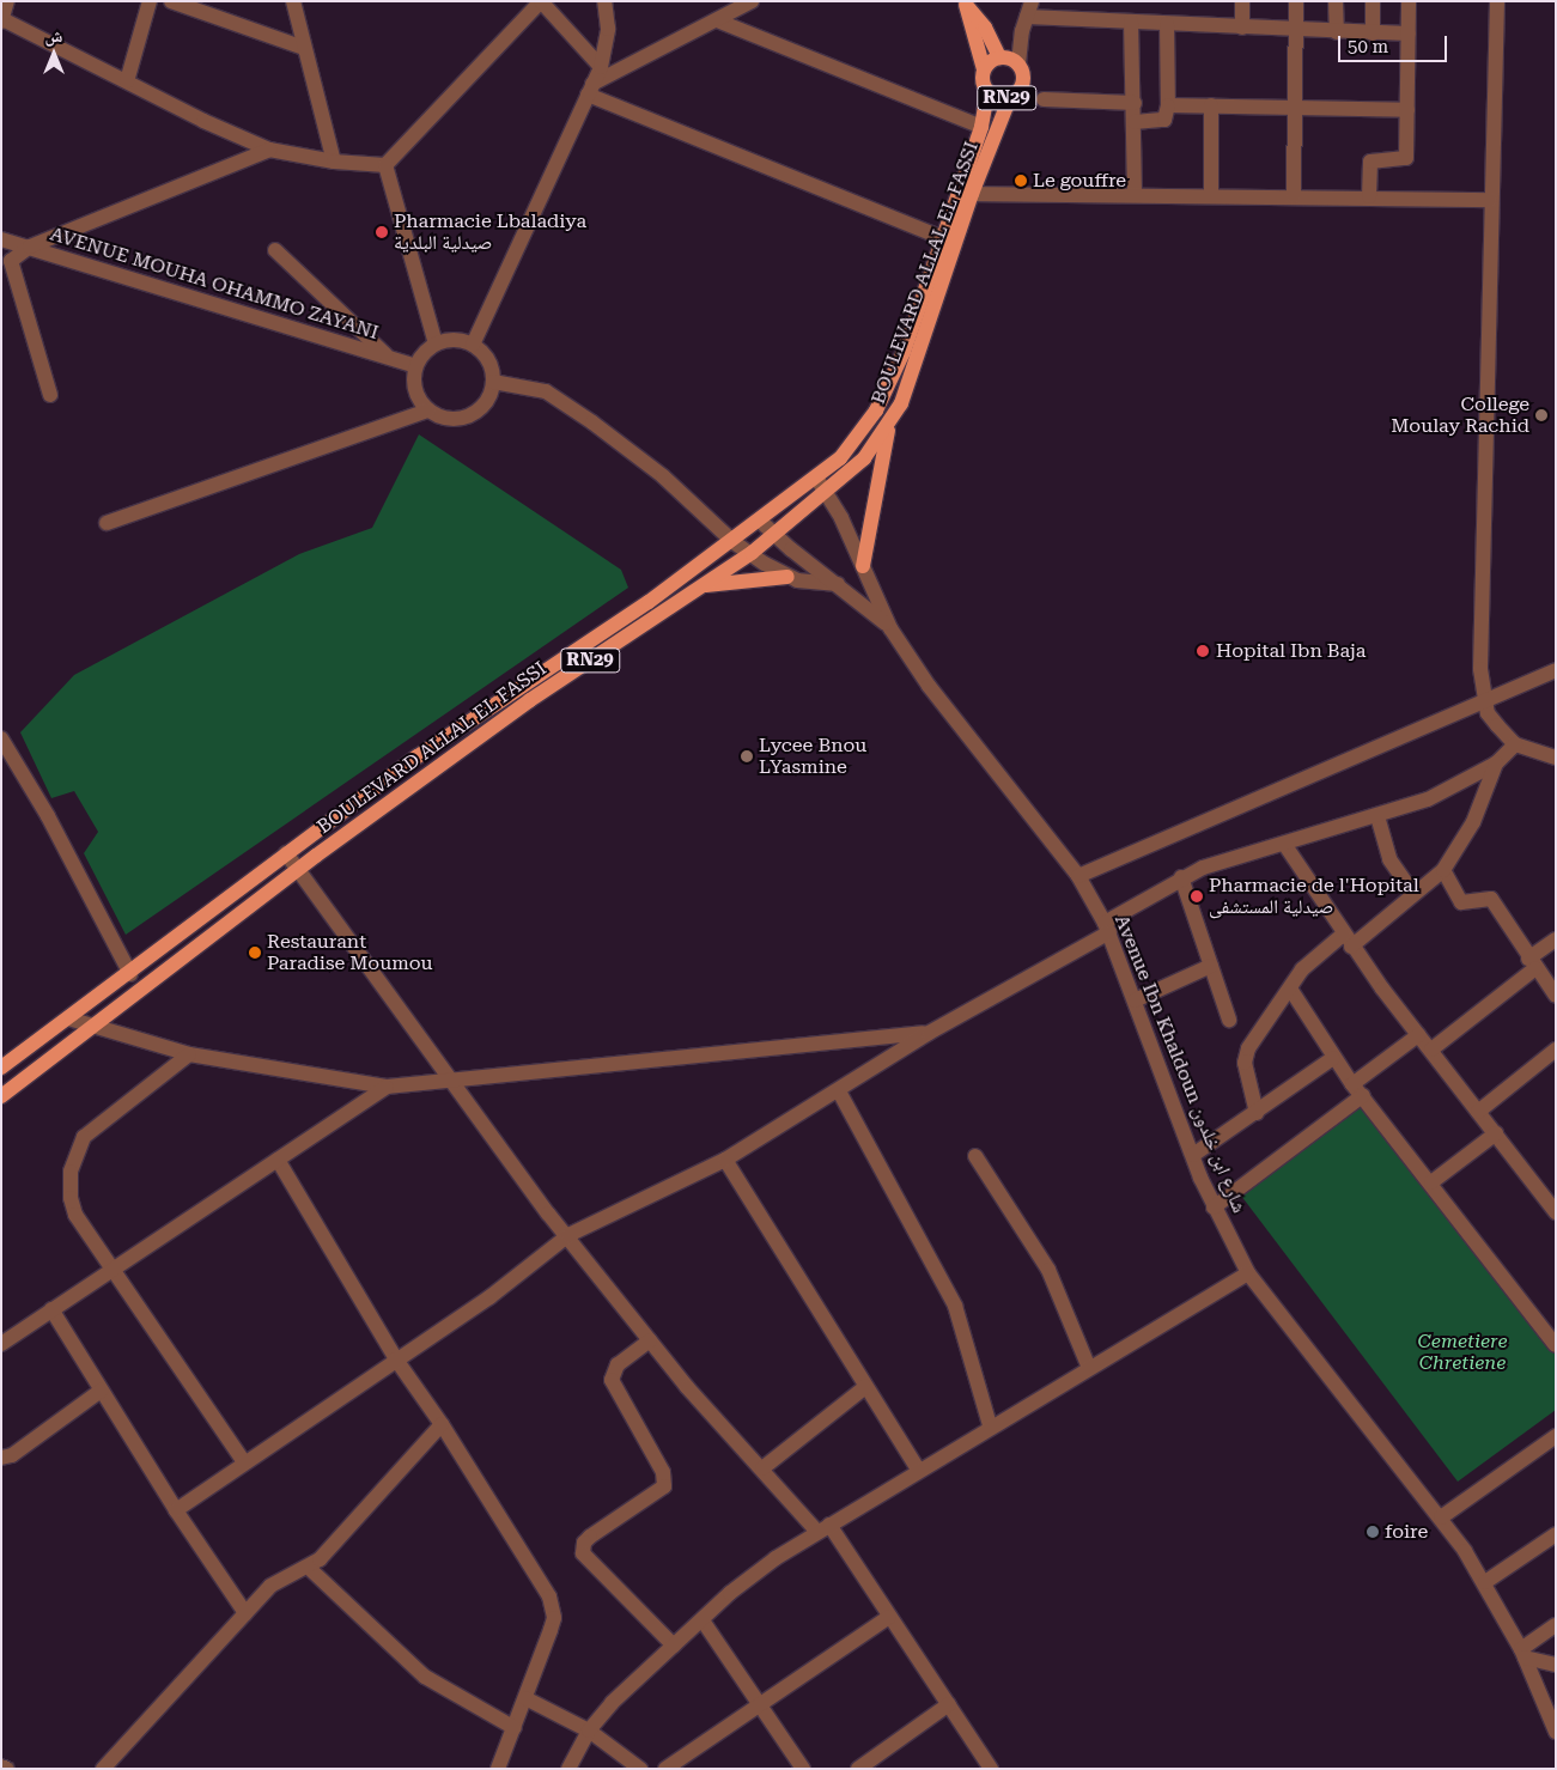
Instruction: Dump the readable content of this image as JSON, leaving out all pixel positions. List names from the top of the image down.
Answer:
{
  "streets": {
    "main road": ["RN29", "BOULEVARD ALLAL EL FASSI"],
    "street": ["AVENUE MOUHA OHAMMO ZAYANI", "Avenue Ibn Khaldoun شارع ابن خلدون"]
  },
  "crossings": [
    ["RN29", "BOULEVARD ALLAL EL FASSI"]
  ],
  "parks": ["Cemetiere Chretiene"],
  "places": [
    "Le gouffre",
    "Pharmacie Lbaladiya صيدلية البلدية",
    "College Moulay Rachid",
    "Hopital Ibn Baja",
    "Lycee Bnou LYasmine",
    "Pharmacie de l'Hopital صيدلية المستشفى",
    "Restaurant Paradise Moumou",
    "foire"
  ],
  "scale_bar": "50 m",
  "north": "top"
}
